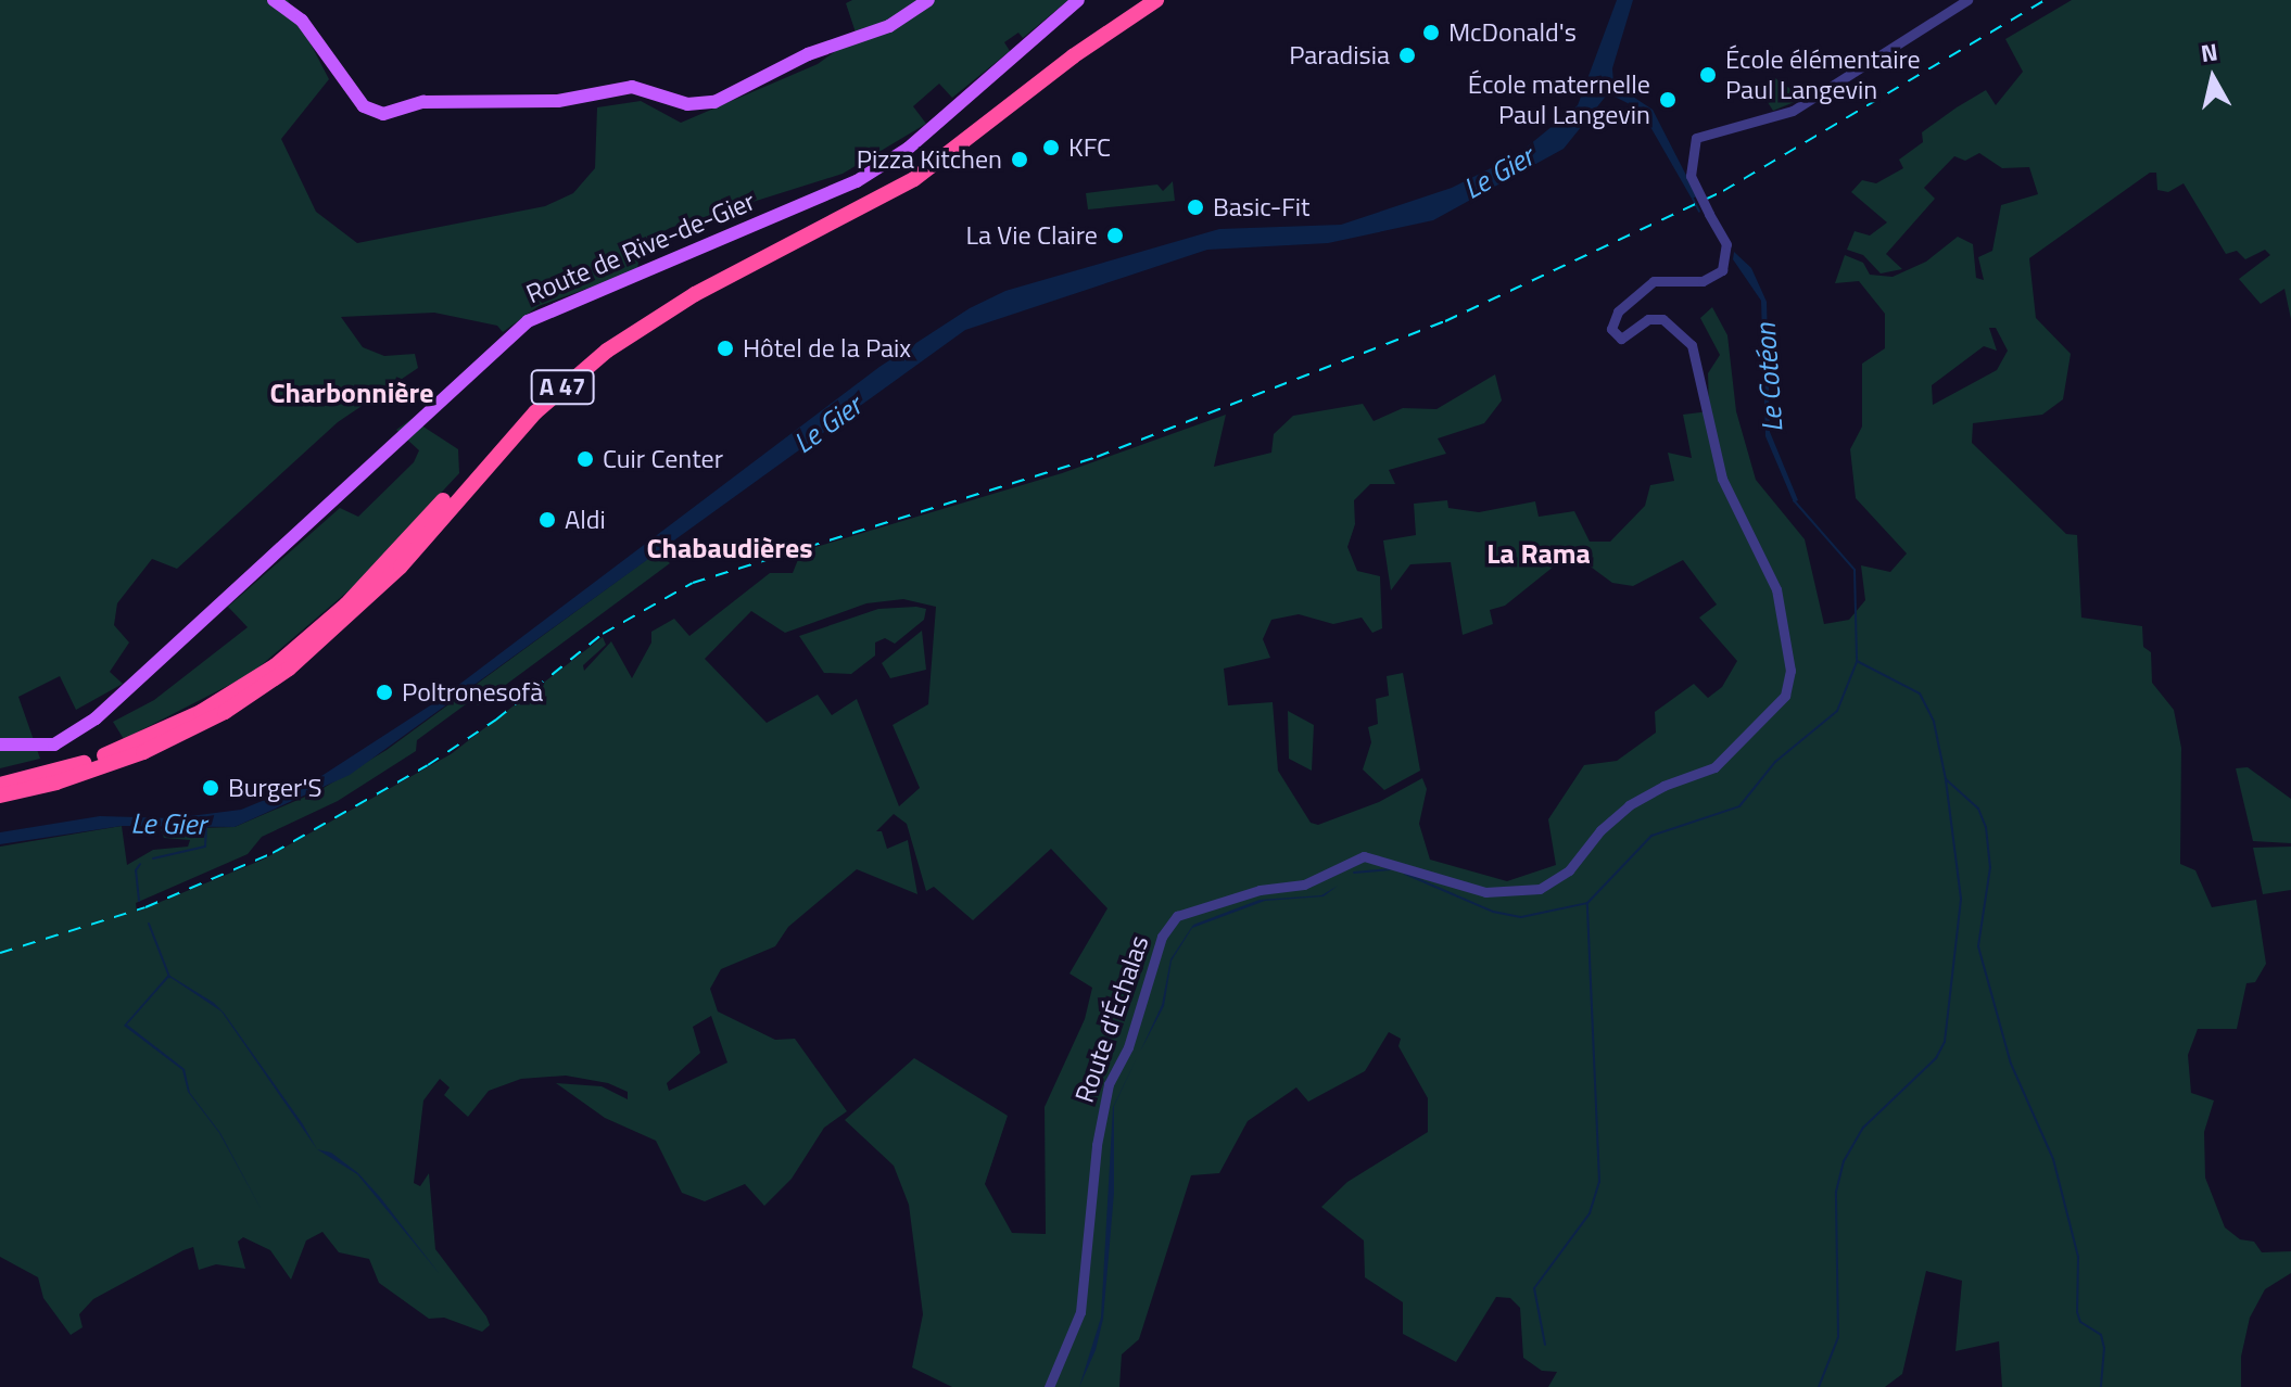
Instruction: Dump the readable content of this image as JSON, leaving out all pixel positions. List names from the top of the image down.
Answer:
{
  "streets": {
    "highway": ["A 47"],
    "main road": ["Route de Rive-de-Gier"],
    "street": ["Route d'Échalas"]
  },
  "districts": ["Charbonnière", "Chabaudières", "La Rama"],
  "water": ["Le Gier", "Le Cotéon"],
  "places": [
    "McDonald's",
    "Paradisia",
    "École élémentaire Paul Langevin",
    "École maternelle Paul Langevin",
    "KFC",
    "Pizza Kitchen",
    "Basic-Fit",
    "La Vie Claire",
    "Hôtel de la Paix",
    "Cuir Center",
    "Aldi",
    "Poltronesofà",
    "Burger'S"
  ],
  "north": "top"
}
